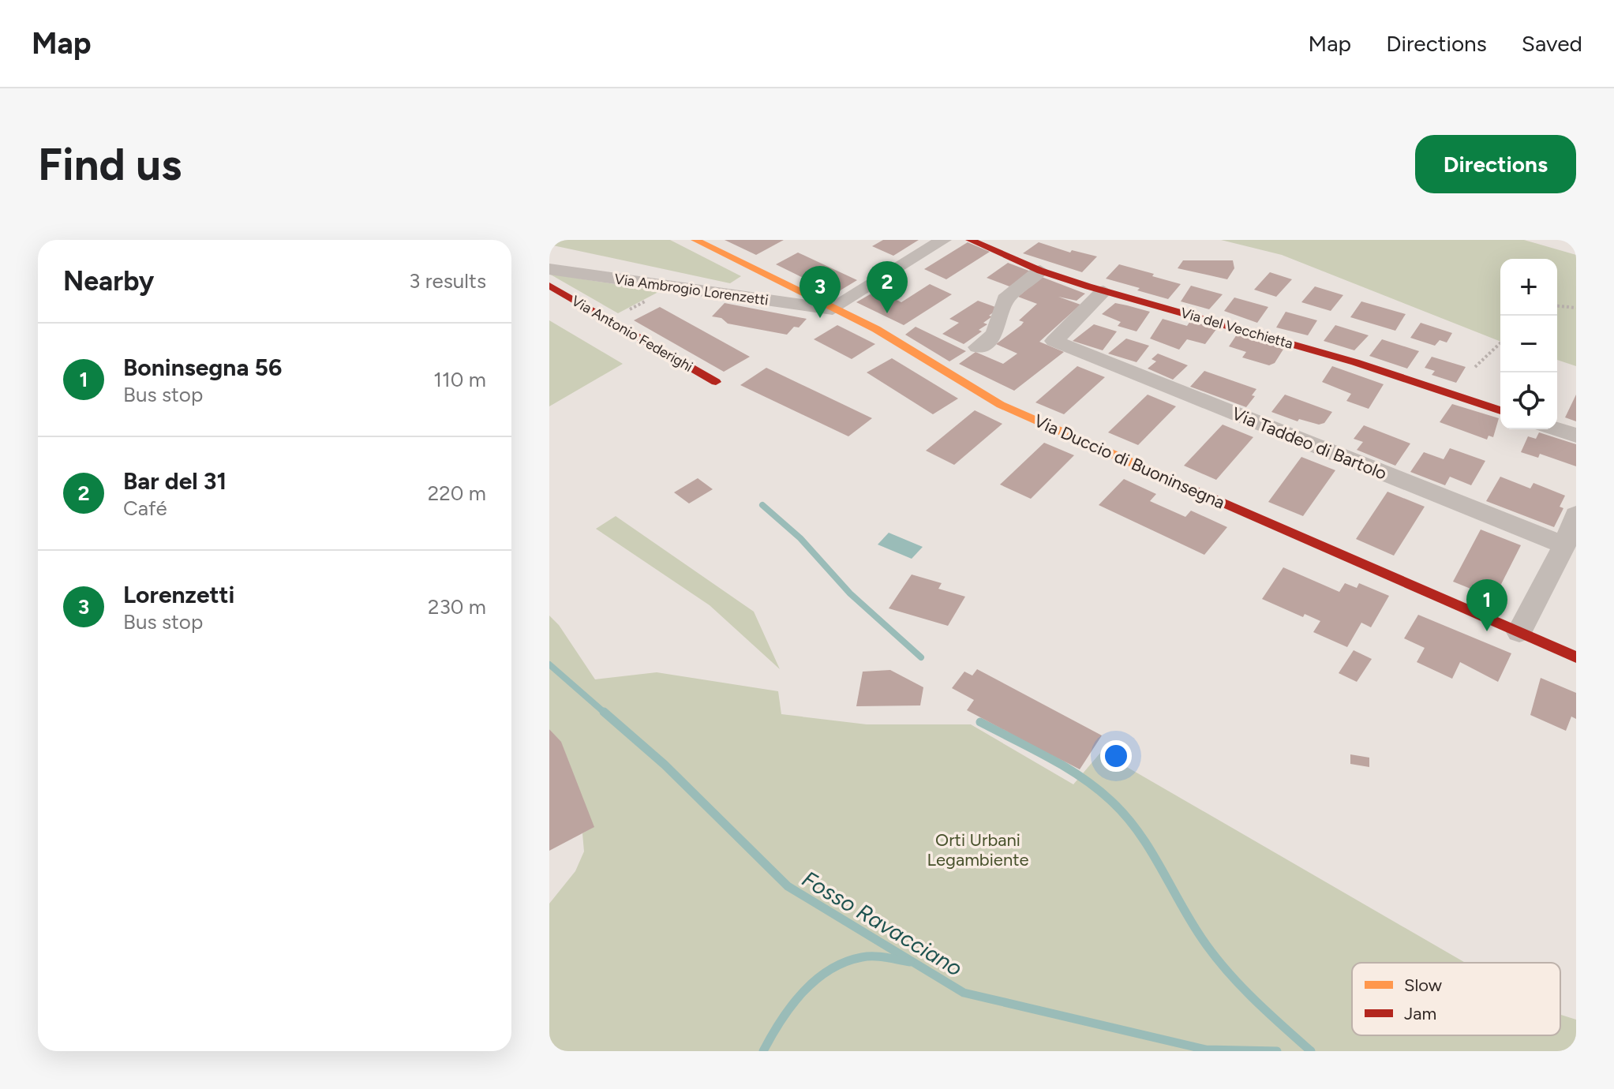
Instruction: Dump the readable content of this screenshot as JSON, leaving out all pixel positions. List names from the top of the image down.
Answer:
{
  "streets": {
    "street": [
      "Via Ambrogio Lorenzetti",
      "Via del Vecchietta",
      "Via Antonio Federighi",
      "Via Taddeo di Bartolo",
      "Via Duccio di Buoninsegna"
    ]
  },
  "crossings": [
    ["Via Ambrogio Lorenzetti", "Via Duccio di Buoninsegna"],
    ["Via del Vecchietta", "Via Taddeo di Bartolo"]
  ],
  "water": ["Fosso Ravacciano"],
  "parks": ["Orti Urbani Legambiente"],
  "legend": ["Slow", "Jam"],
  "page": {
    "header": "Map",
    "nav": ["Map", "Directions", "Saved"],
    "buttons": "Directions",
    "title": "Find us",
    "heading": ["Nearby", "3 results"],
    "map_buttons": ["+", "−"],
    "pins": ["2", "3", "1"],
    "list": [
      {
        "mark": "1",
        "name": "Boninsegna 56",
        "note": "Bus stop",
        "value": "110 m"
      },
      {
        "mark": "2",
        "name": "Bar del 31",
        "note": "Café",
        "value": "220 m"
      },
      {
        "mark": "3",
        "name": "Lorenzetti",
        "note": "Bus stop",
        "value": "230 m"
      }
    ]
  }
}
